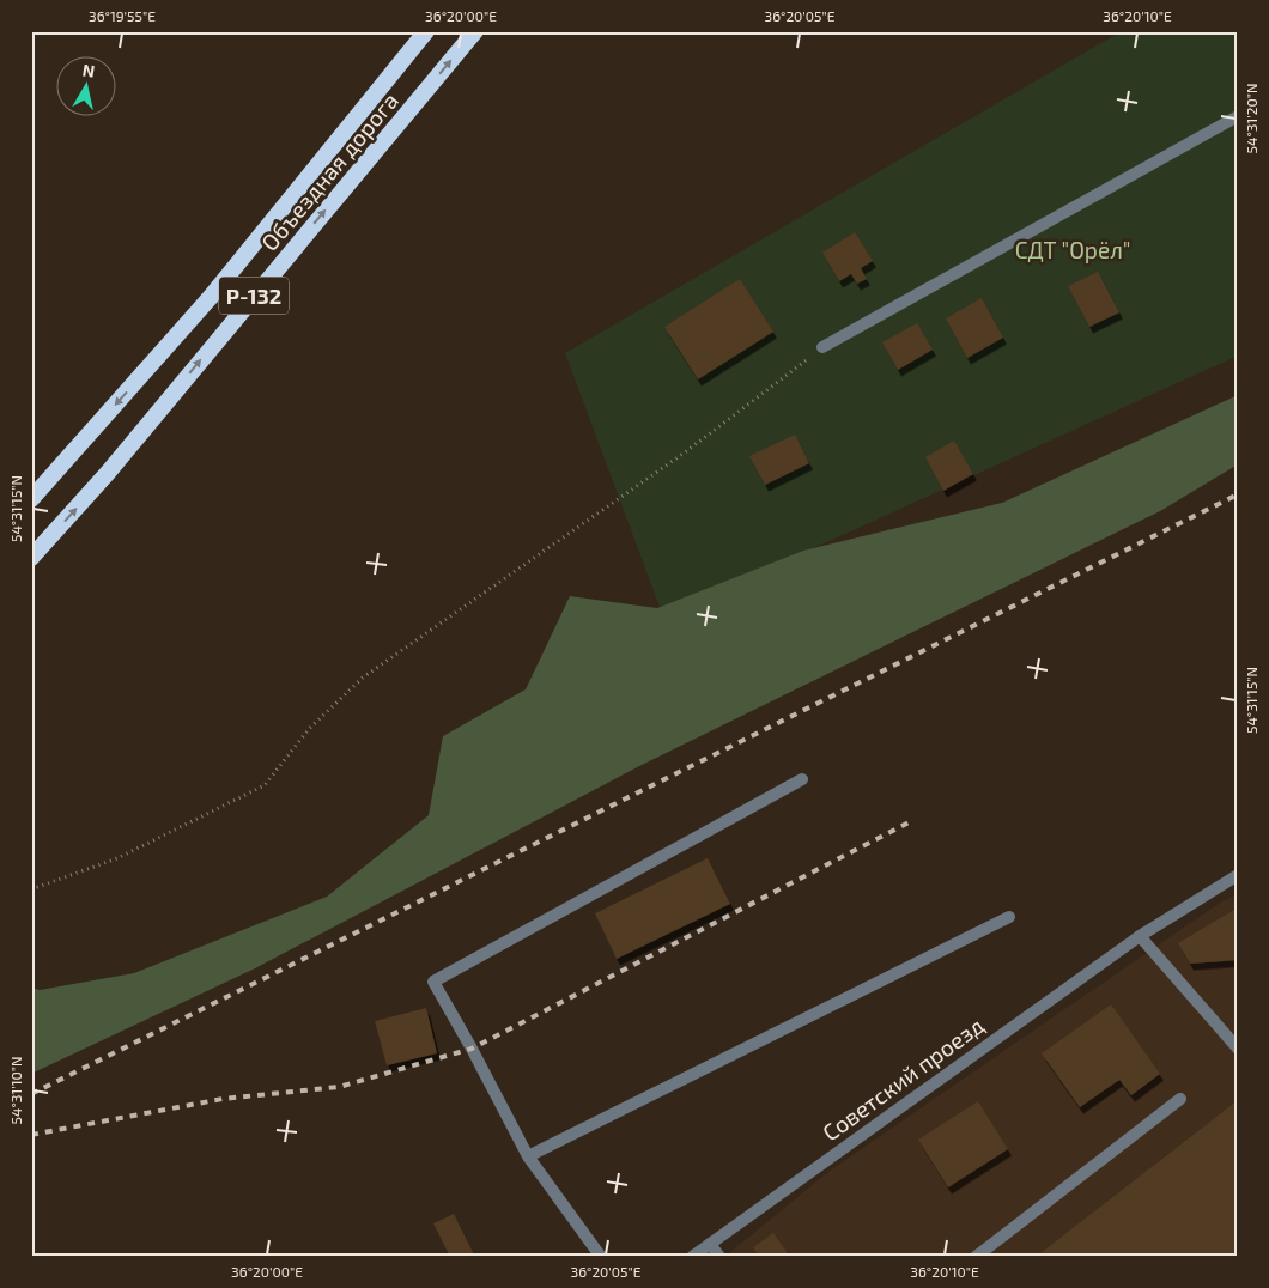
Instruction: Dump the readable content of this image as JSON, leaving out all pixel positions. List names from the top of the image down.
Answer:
{
  "streets": {
    "highway": ["Объездная дорога", "Р-132"],
    "street": ["Советский проезд"]
  },
  "parks": ["СДТ \"Орёл\""],
  "north": "top",
  "coordinates": [
    "36°19'55\"E",
    "36°20'00\"E",
    "36°20'05\"E",
    "36°20'10\"E",
    "54°31'20\"N",
    "54°31'15\"N",
    "54°31'10\"N"
  ]
}
